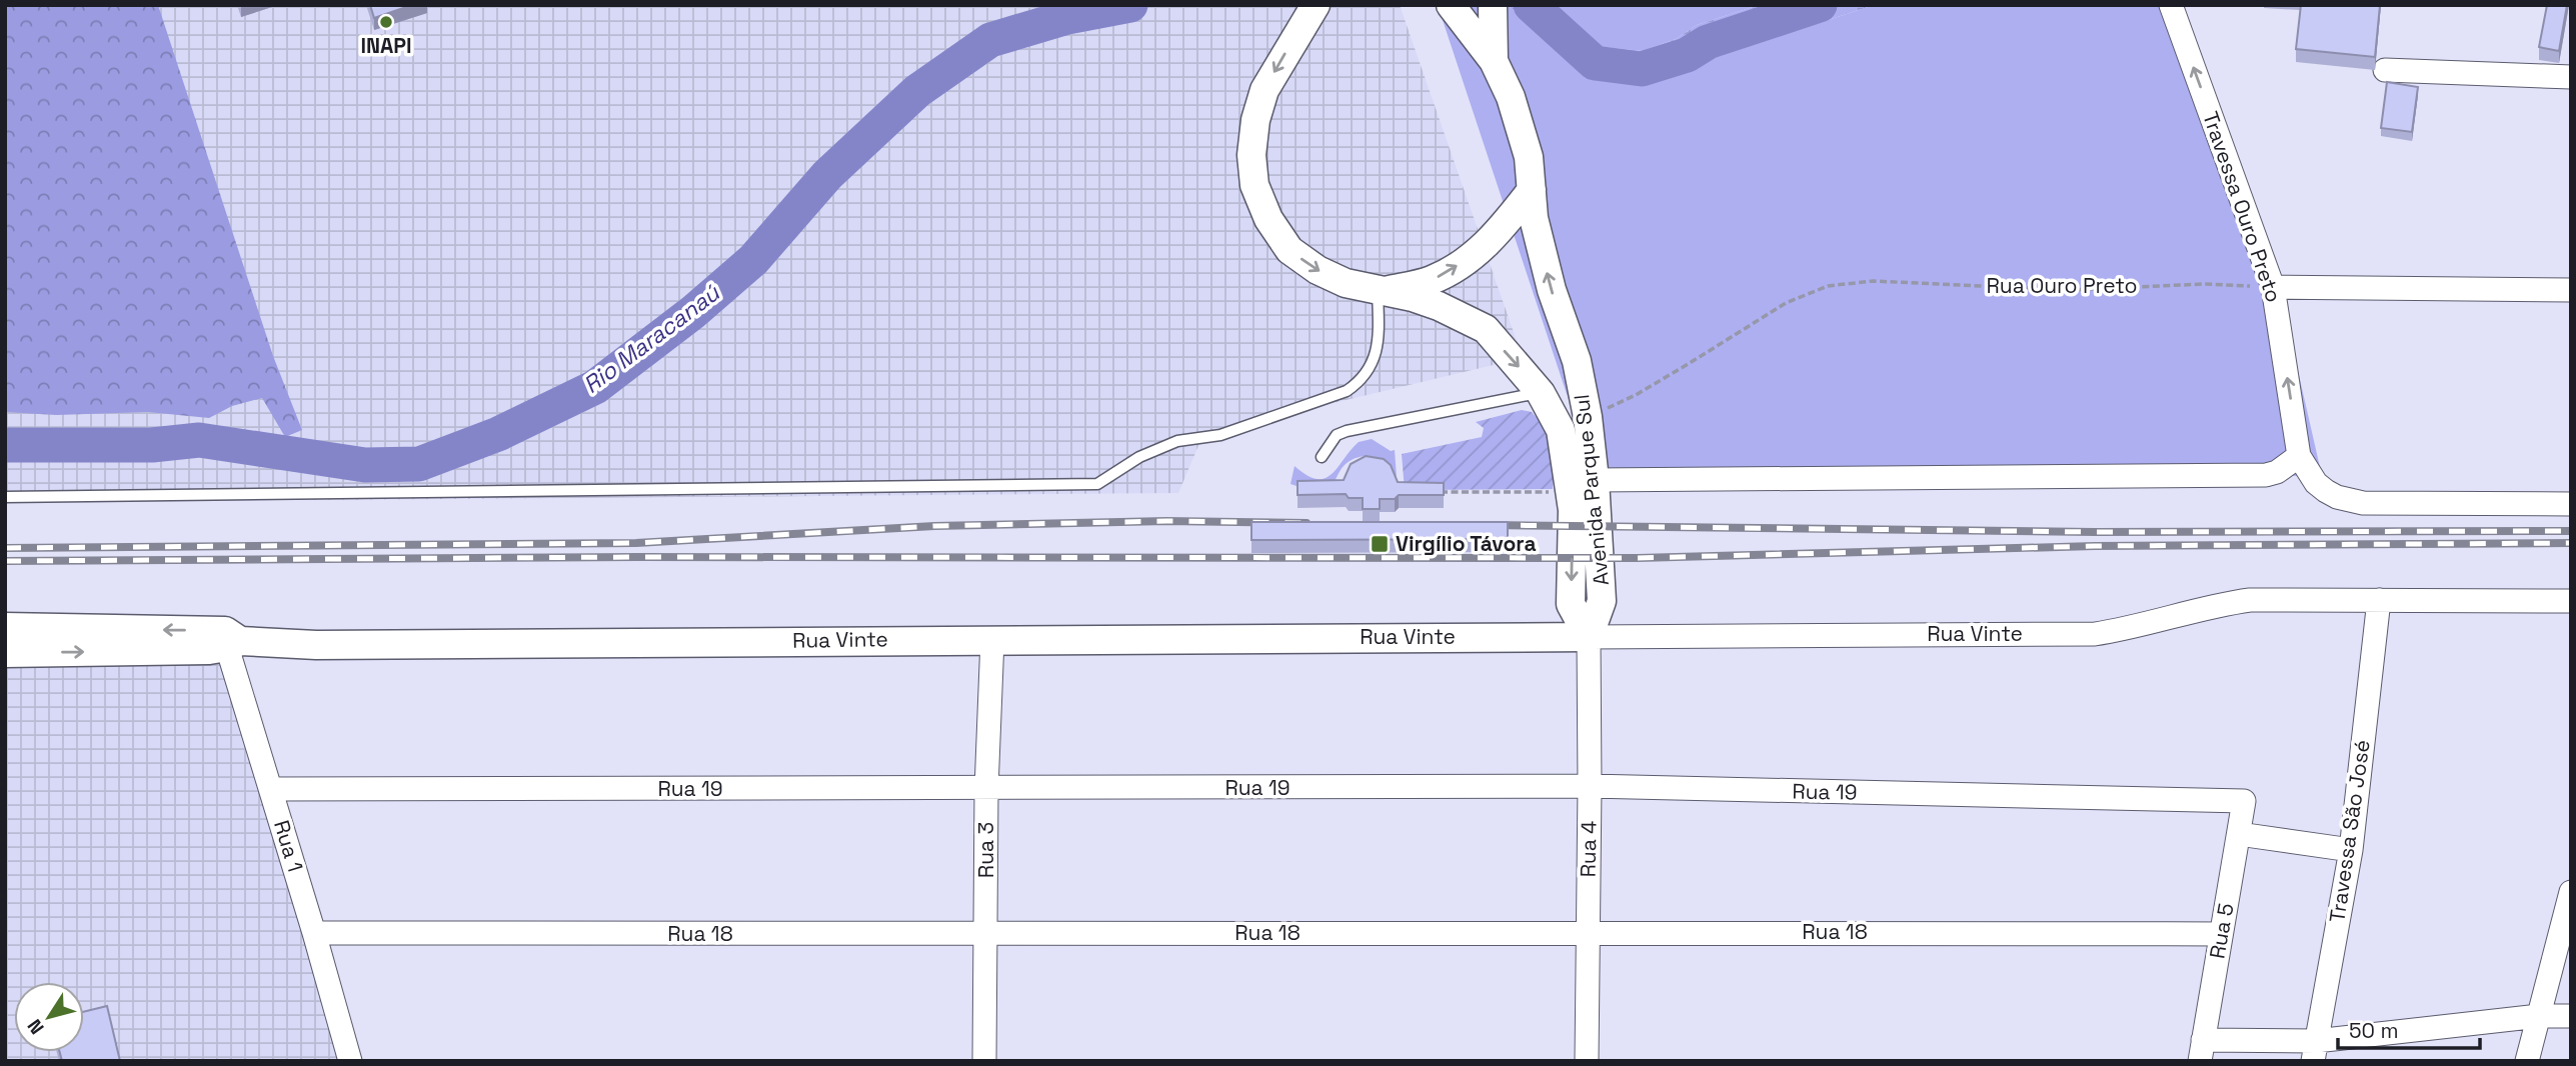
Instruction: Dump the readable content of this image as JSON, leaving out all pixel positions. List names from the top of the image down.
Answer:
{
  "streets": {
    "street": [
      "Travessa Ouro Preto",
      "Avenida Parque Sul",
      "Rua Vinte",
      "Rua 19",
      "Travessa São José",
      "Rua 1",
      "Rua 4",
      "Rua 3",
      "Rua 5",
      "Rua 18"
    ],
    "path": ["Rua Ouro Preto"]
  },
  "crossings": [
    ["Travessa Ouro Preto", "Rua Ouro Preto"],
    ["Rua Ouro Preto", "Avenida Parque Sul"],
    ["Avenida Parque Sul", "Rua Vinte"],
    ["Avenida Parque Sul", "Rua 4"],
    ["Rua Vinte", "Travessa São José"],
    ["Rua Vinte", "Rua 1"],
    ["Rua Vinte", "Rua 4"],
    ["Rua Vinte", "Rua 3"],
    ["Rua 19", "Rua 1"],
    ["Rua 19", "Rua 4"],
    ["Rua 19", "Rua 3"],
    ["Rua 19", "Rua 5"],
    ["Rua 1", "Rua 18"],
    ["Rua 4", "Rua 18"],
    ["Rua 3", "Rua 18"],
    ["Rua 5", "Rua 18"]
  ],
  "one_way": ["Travessa Ouro Preto"],
  "water": ["Rio Maracanaú"],
  "places": {
    "other": ["INAPI"],
    "transit": ["Virgílio Távora"]
  },
  "scale_bar": "50 m",
  "north": "bottom left"
}
